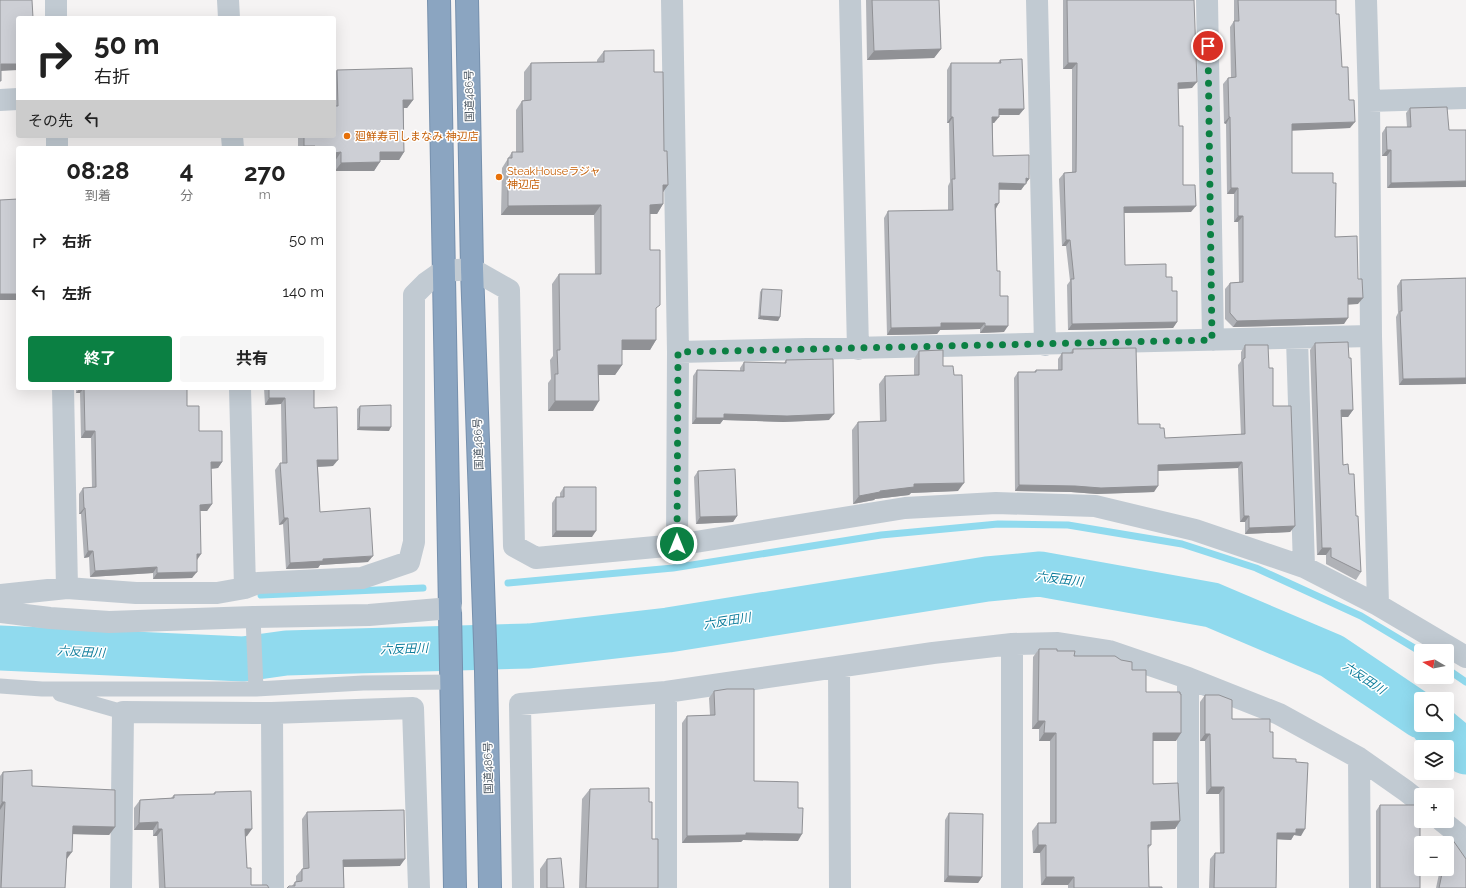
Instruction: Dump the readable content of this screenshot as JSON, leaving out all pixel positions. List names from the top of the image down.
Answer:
{
  "streets": {
    "highway": ["国道486号"]
  },
  "water": ["六反田川"],
  "places": ["廻鮮寿司しまなみ 神辺店", "SteakHouseラジャ 神辺店"],
  "north": "left",
  "page": {
    "turn": ["50 m", "右折"],
    "then": "その先",
    "eta": [
      "08:28",
      "到着",
      "4",
      "分",
      "270",
      "m"
    ],
    "list": [
      {
        "name": "右折",
        "value": "50 m"
      },
      {
        "name": "左折",
        "value": "140 m"
      }
    ],
    "buttons": ["終了", "共有"],
    "map_buttons": ["+", "−"]
  }
}
